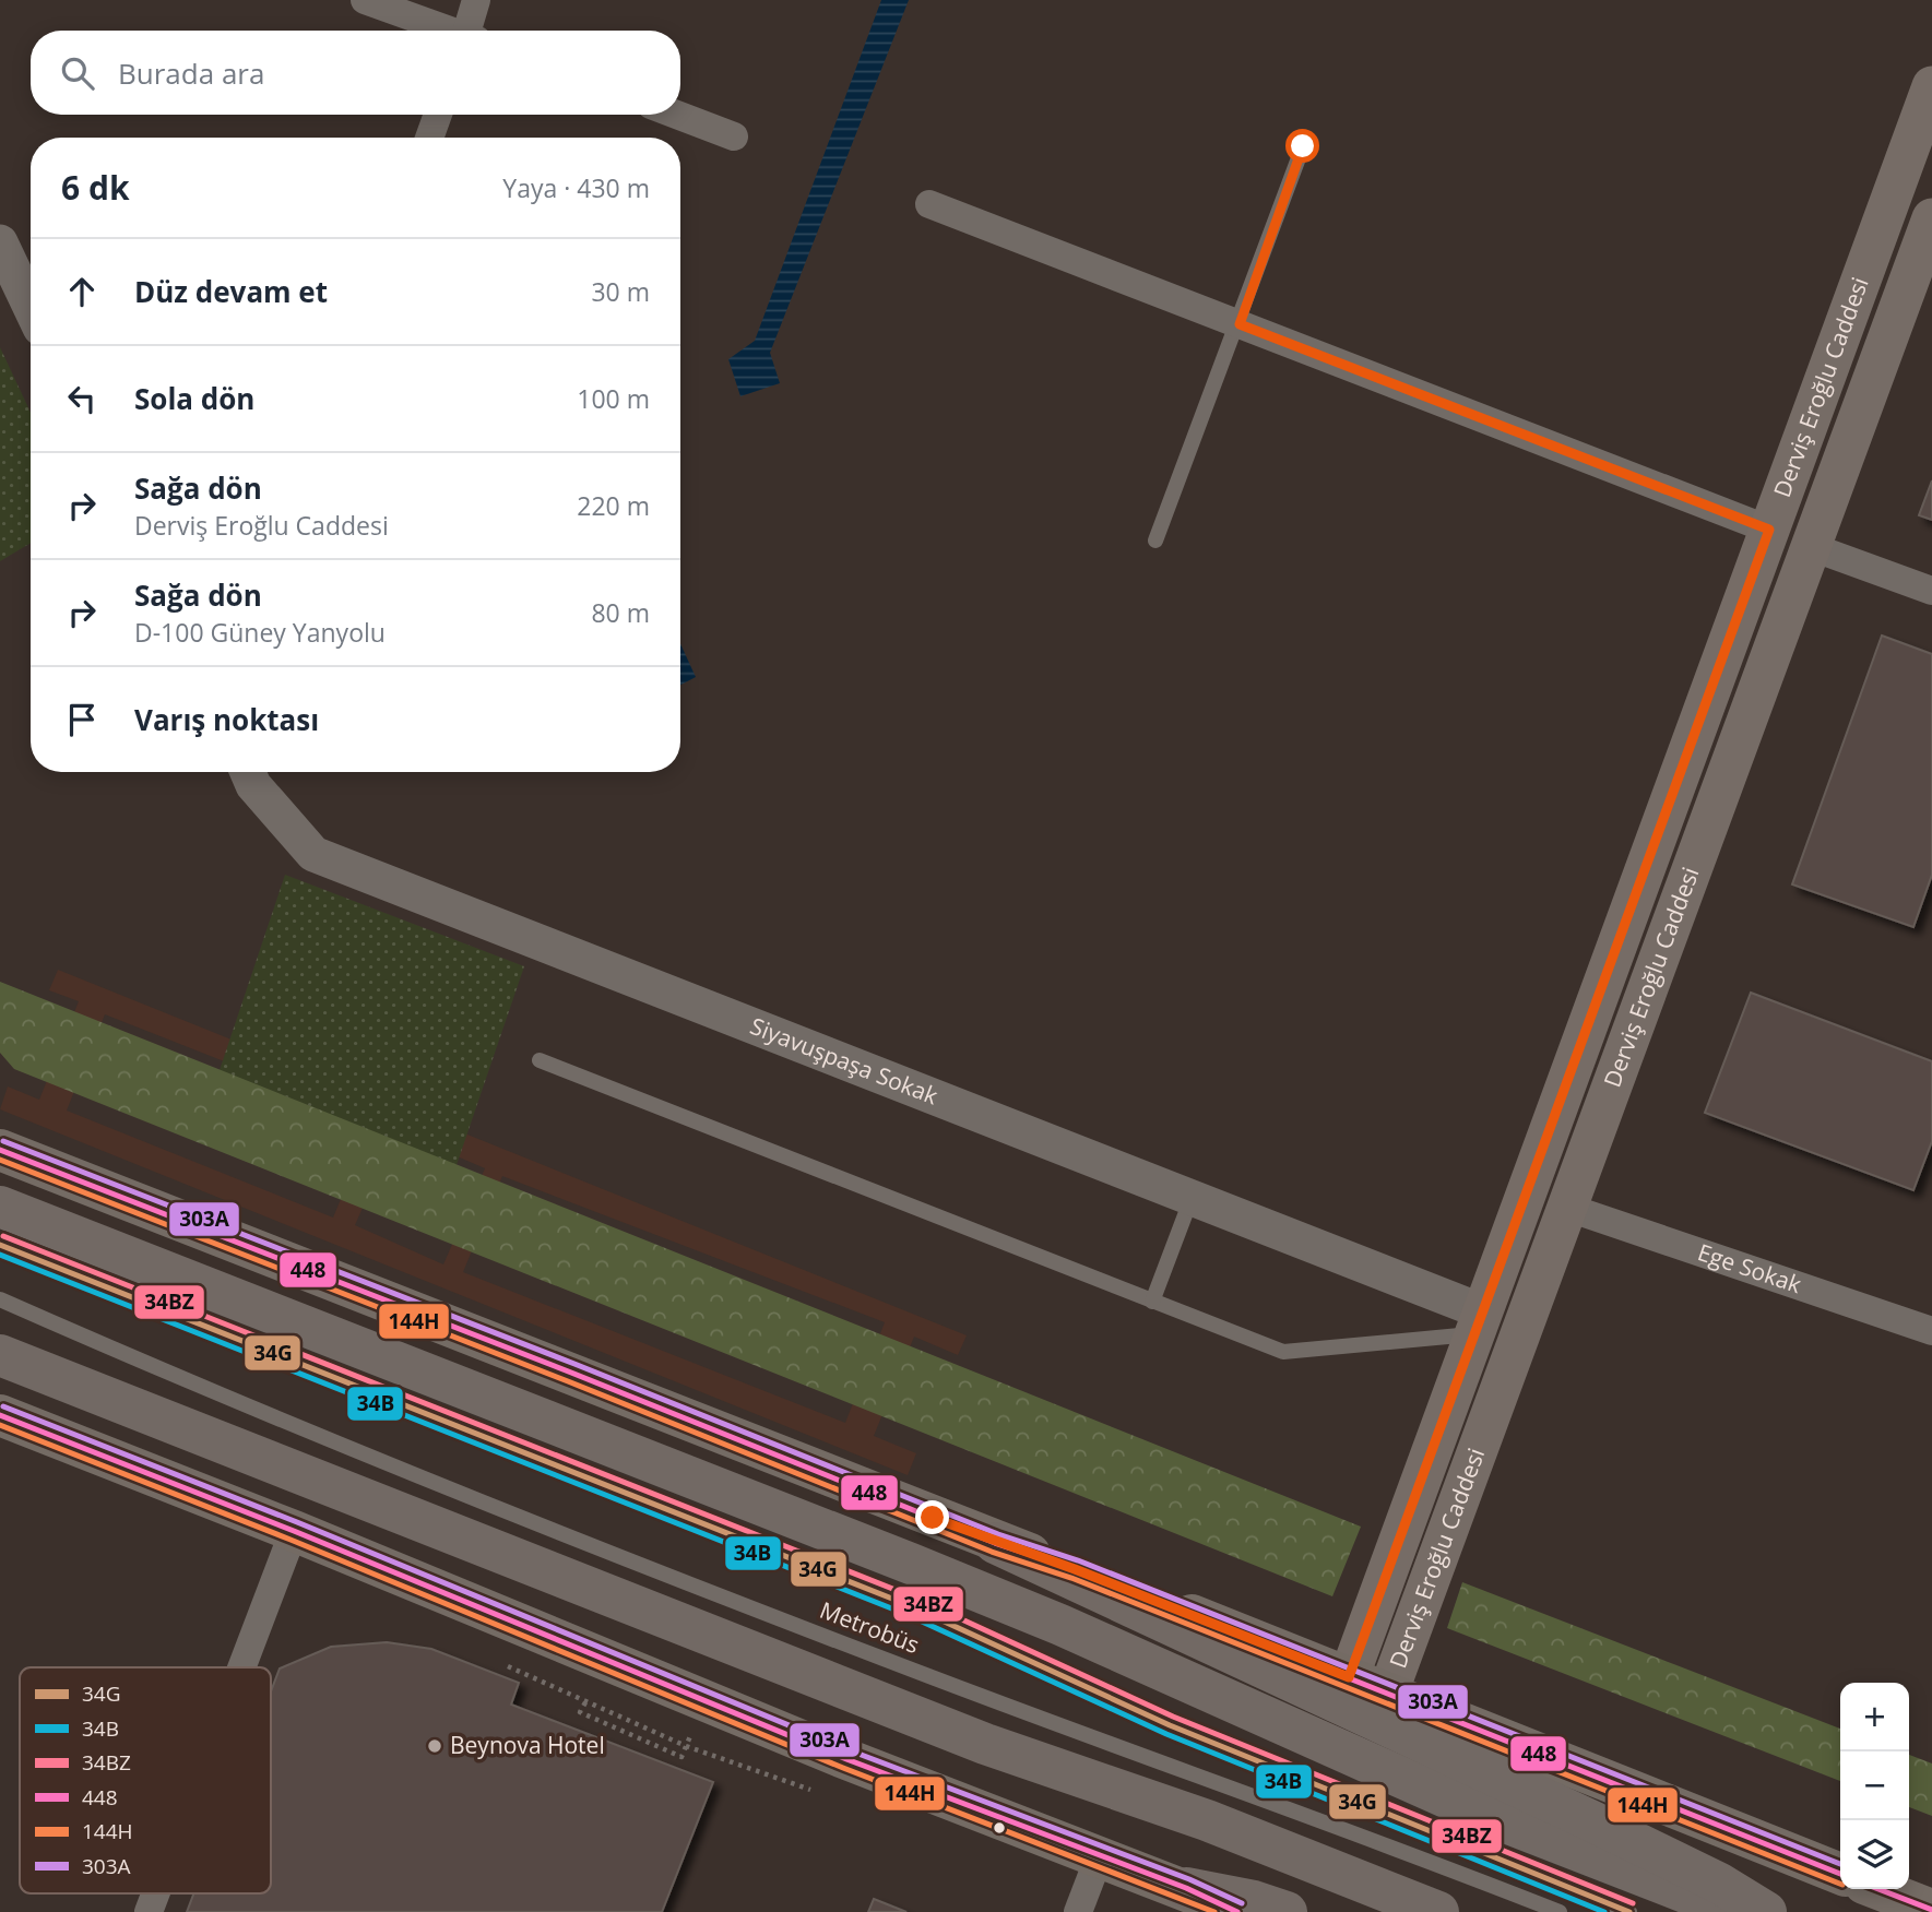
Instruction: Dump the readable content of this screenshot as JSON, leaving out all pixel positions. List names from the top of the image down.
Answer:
{
  "streets": {
    "main road": ["Derviş Eroğlu Caddesi"],
    "street": ["Siyavuşpaşa Sokak", "Ege Sokak"],
    "lane": ["Metrobüs"]
  },
  "crossings": [
    ["Derviş Eroğlu Caddesi", "Siyavuşpaşa Sokak"],
    ["Derviş Eroğlu Caddesi", "Ege Sokak"]
  ],
  "places": ["Beynova Hotel"],
  "lines": [
    "transit line 303A",
    "transit line 448",
    "transit line 144H",
    "transit line 34BZ",
    "transit line 34G",
    "transit line 34B"
  ],
  "legend": [
    "34G",
    "34B",
    "34BZ",
    "448",
    "144H",
    "303A"
  ],
  "page": {
    "search": "Burada ara",
    "heading": ["6 dk", "Yaya · 430 m"],
    "list": [
      ["Düz devam et", "30 m"],
      ["Sola dön", "100 m"],
      ["Sağa dön", "Derviş Eroğlu Caddesi", "220 m"],
      ["Sağa dön", "D-100 Güney Yanyolu", "80 m"],
      "Varış noktası"
    ],
    "map_buttons": ["+", "−"]
  }
}
